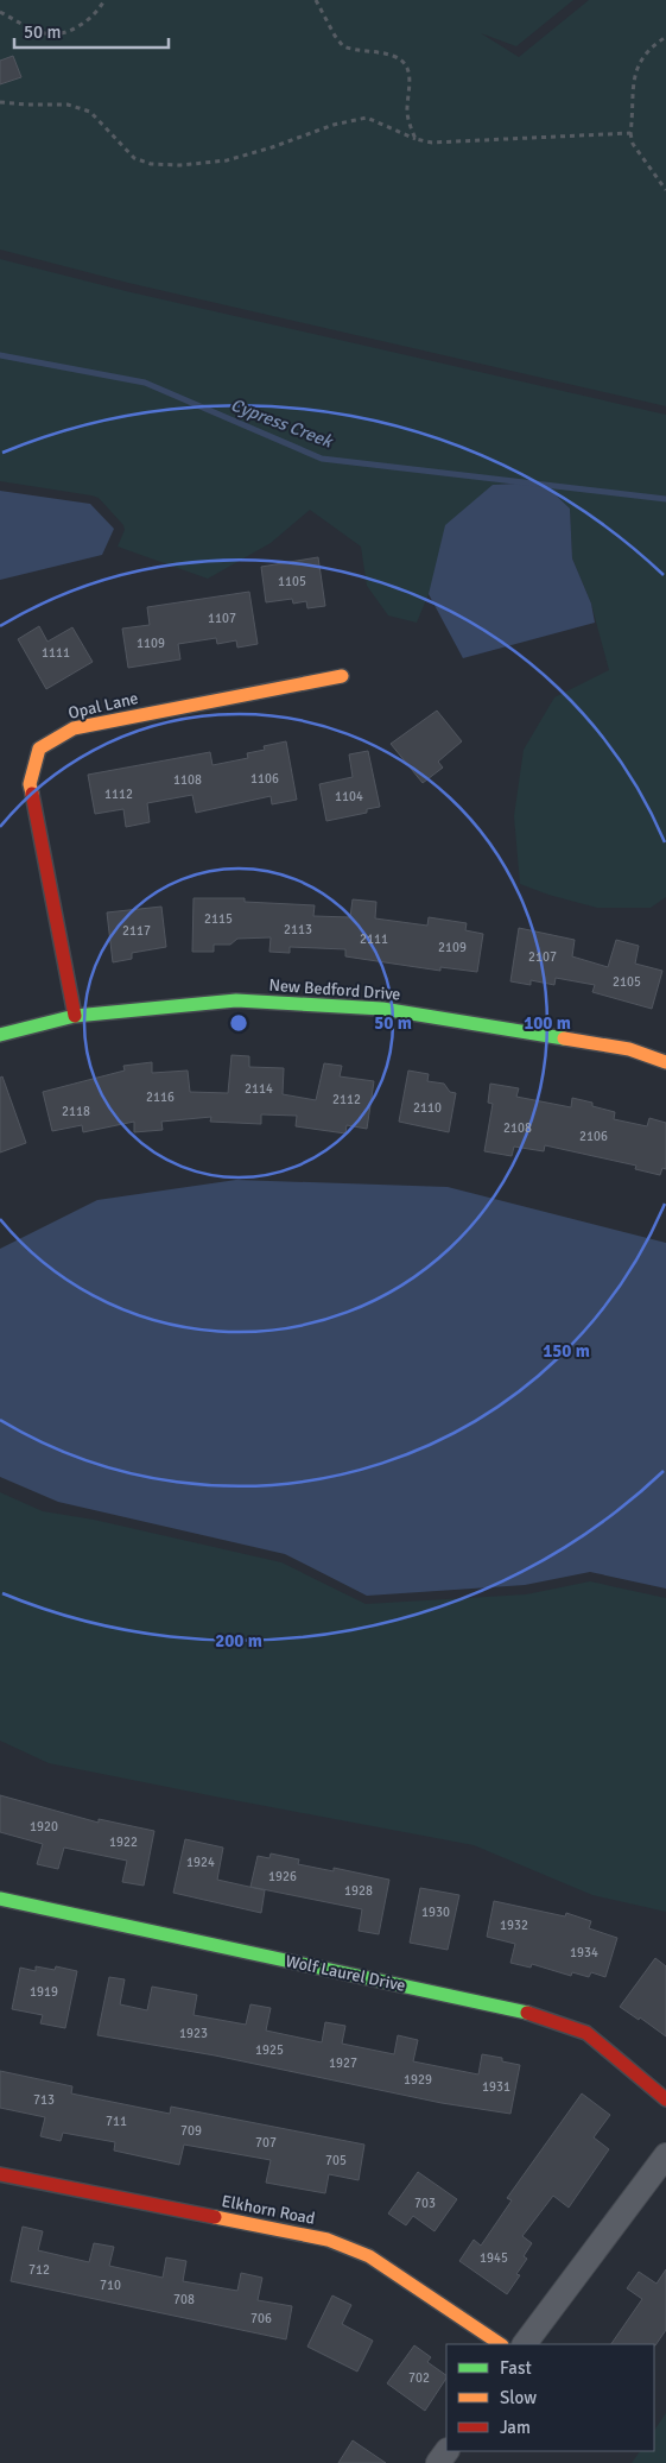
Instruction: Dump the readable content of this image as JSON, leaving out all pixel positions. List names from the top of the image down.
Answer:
{
  "streets": {
    "street": [
      "Opal Lane",
      "New Bedford Drive",
      "Wolf Laurel Drive",
      "Elkhorn Road"
    ]
  },
  "crossings": [
    ["Opal Lane", "New Bedford Drive"]
  ],
  "water": ["Cypress Creek"],
  "house_numbers": [
    "1105",
    "1107",
    "1109",
    "1111",
    "1106",
    "1108",
    "1112",
    "1104",
    "2115",
    "2113",
    "2117",
    "2111",
    "2109",
    "2107",
    "2105",
    "2114",
    "2116",
    "2112",
    "2110",
    "2118",
    "2108",
    "2106",
    "1920",
    "1922",
    "1924",
    "1926",
    "1928",
    "1930",
    "1932",
    "1934",
    "1919",
    "1923",
    "1925",
    "1927",
    "1929",
    "1931",
    "713",
    "711",
    "709",
    "707",
    "705",
    "703",
    "1945",
    "712",
    "710",
    "708",
    "706",
    "702"
  ],
  "legend": ["Fast", "Slow", "Jam"],
  "scale_bar": "50 m",
  "rings": [
    "50 m",
    "100 m",
    "150 m",
    "200 m"
  ]
}
